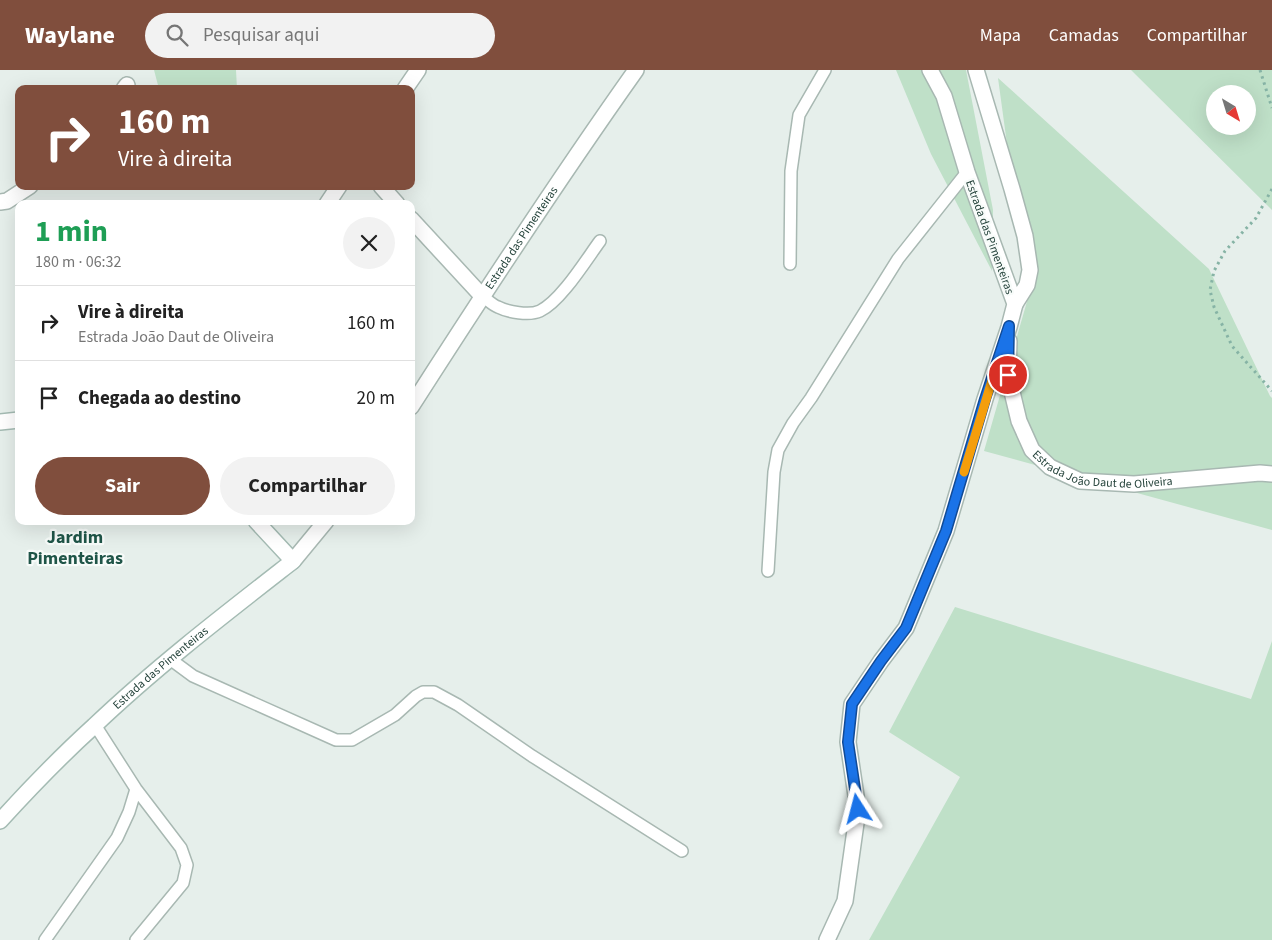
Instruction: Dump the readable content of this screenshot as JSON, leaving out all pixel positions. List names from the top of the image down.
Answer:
{
  "streets": {
    "street": ["Estrada das Pimenteiras", "Estrada João Daut de Oliveira"]
  },
  "crossings": [
    ["Estrada das Pimenteiras", "Estrada João Daut de Oliveira"]
  ],
  "districts": ["Jardim Pimenteiras"],
  "north": "bottom right",
  "page": {
    "header": "Waylane",
    "search": "Pesquisar aqui",
    "nav": ["Mapa", "Camadas", "Compartilhar"],
    "turn": ["160 m", "Vire à direita"],
    "heading": ["1 min", "180 m · 06:32"],
    "list": [
      {
        "name": "Vire à direita",
        "note": "Estrada João Daut de Oliveira",
        "value": "160 m"
      },
      {
        "name": "Chegada ao destino",
        "value": "20 m"
      }
    ],
    "buttons": ["Sair", "Compartilhar"]
  }
}
